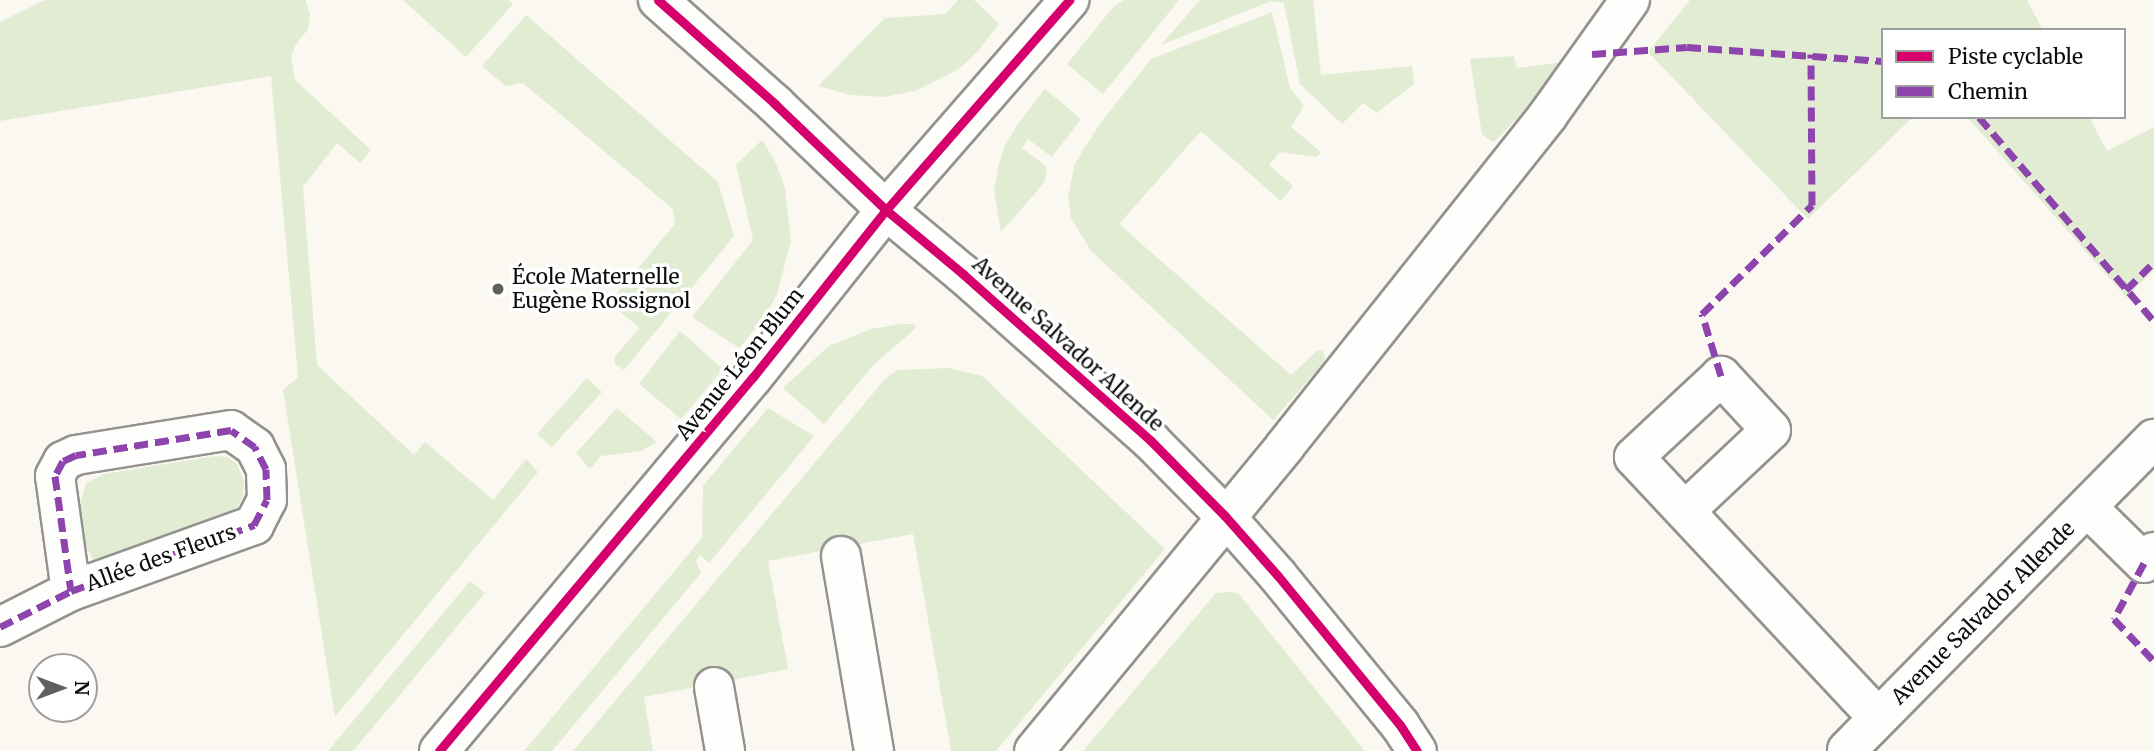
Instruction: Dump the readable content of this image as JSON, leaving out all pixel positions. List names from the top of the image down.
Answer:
{
  "streets": {
    "street": ["Avenue Salvador Allende", "Avenue Léon Blum", "Allée des Fleurs"]
  },
  "crossings": [
    ["Avenue Salvador Allende", "Avenue Léon Blum"]
  ],
  "places": ["École Maternelle Eugène Rossignol"],
  "legend": ["Piste cyclable", "Chemin"],
  "north": "right"
}
